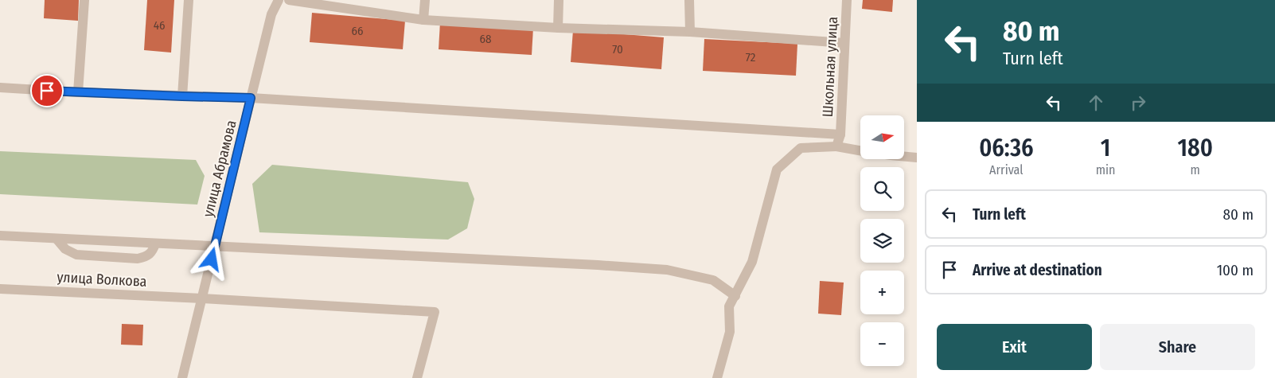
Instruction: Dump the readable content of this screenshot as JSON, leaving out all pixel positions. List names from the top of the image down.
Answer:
{
  "streets": {
    "street": ["Школьная улица", "улица Абрамова", "улица Волкова"]
  },
  "crossings": [
    ["улица Абрамова", "улица Волкова"]
  ],
  "house_numbers": [
    "46",
    "66",
    "68",
    "70",
    "72"
  ],
  "north": "right",
  "page": {
    "turn": ["80 m", "Turn left"],
    "map_buttons": ["+", "−"],
    "eta": [
      "06:36",
      "Arrival",
      "1",
      "min",
      "180",
      "m"
    ],
    "list": [
      {
        "name": "Turn left",
        "value": "80 m"
      },
      {
        "name": "Arrive at destination",
        "value": "100 m"
      }
    ],
    "buttons": ["Exit", "Share"]
  }
}
